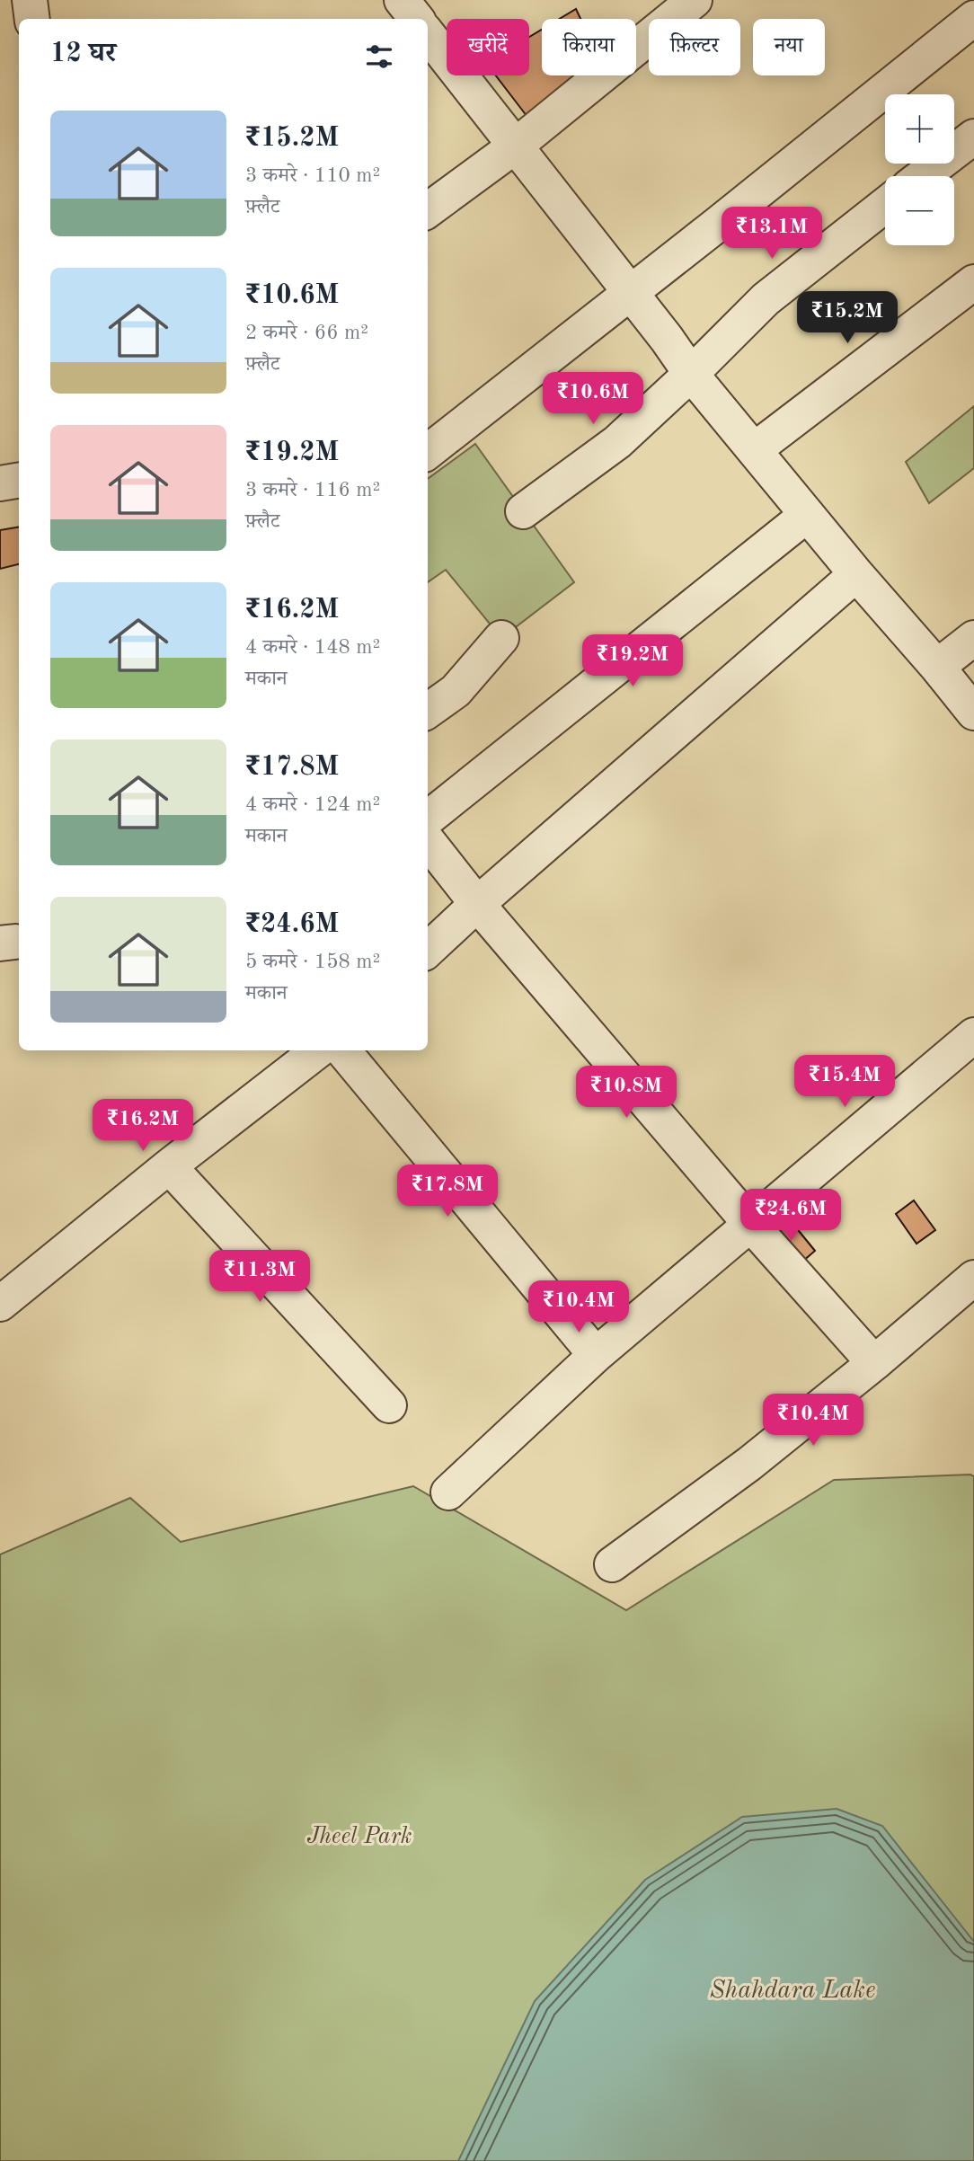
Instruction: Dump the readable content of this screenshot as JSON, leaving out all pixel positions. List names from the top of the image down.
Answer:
{
  "water": ["Shahdara Lake"],
  "parks": ["Jheel Park"],
  "page": {
    "chip": [
      "खरीदें",
      "किराया",
      "फ़िल्टर",
      "नया"
    ],
    "heading": "12 घर",
    "map_buttons": ["+", "−"],
    "list": [
      {
        "name": "₹15.2M",
        "note": "3 कमरे · 110 m² · फ़्लैट"
      },
      {
        "name": "₹10.6M",
        "note": "2 कमरे · 66 m² · फ़्लैट"
      },
      {
        "name": "₹19.2M",
        "note": "3 कमरे · 116 m² · फ़्लैट"
      },
      {
        "name": "₹16.2M",
        "note": "4 कमरे · 148 m² · मकान"
      },
      {
        "name": "₹17.8M",
        "note": "4 कमरे · 124 m² · मकान"
      },
      {
        "name": "₹24.6M",
        "note": "5 कमरे · 158 m² · मकान"
      }
    ],
    "price": [
      "₹13.1M",
      "₹15.2M",
      "₹10.6M",
      "₹19.2M",
      "₹15.4M",
      "₹10.8M",
      "₹16.2M",
      "₹17.8M",
      "₹24.6M",
      "₹11.3M",
      "₹10.4M",
      "₹10.4M"
    ]
  }
}
